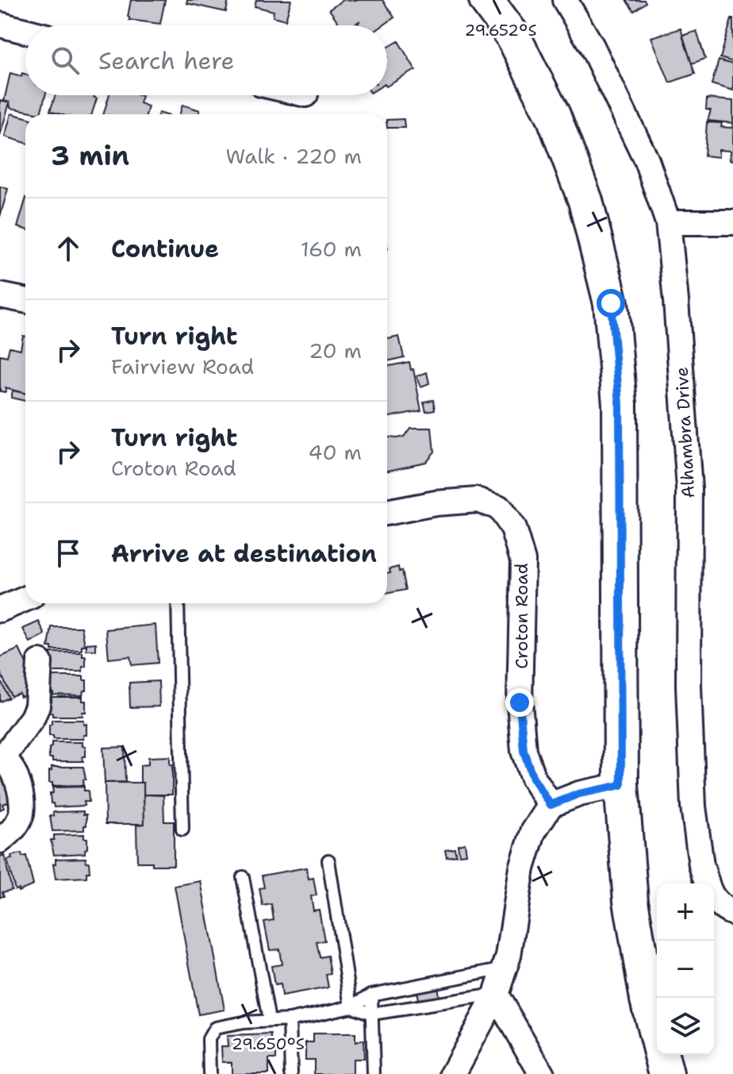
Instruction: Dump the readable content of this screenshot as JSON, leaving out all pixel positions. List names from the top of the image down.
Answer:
{
  "streets": {
    "street": ["Alhambra Drive", "Croton Road"]
  },
  "page": {
    "search": "Search here",
    "heading": ["3 min", "Walk · 220 m"],
    "list": [
      ["Continue", "160 m"],
      ["Turn right", "Fairview Road", "20 m"],
      ["Turn right", "Croton Road", "40 m"],
      "Arrive at destination"
    ],
    "map_buttons": ["+", "−"]
  },
  "coordinates": ["29.652°S", "29.650°S"]
}
